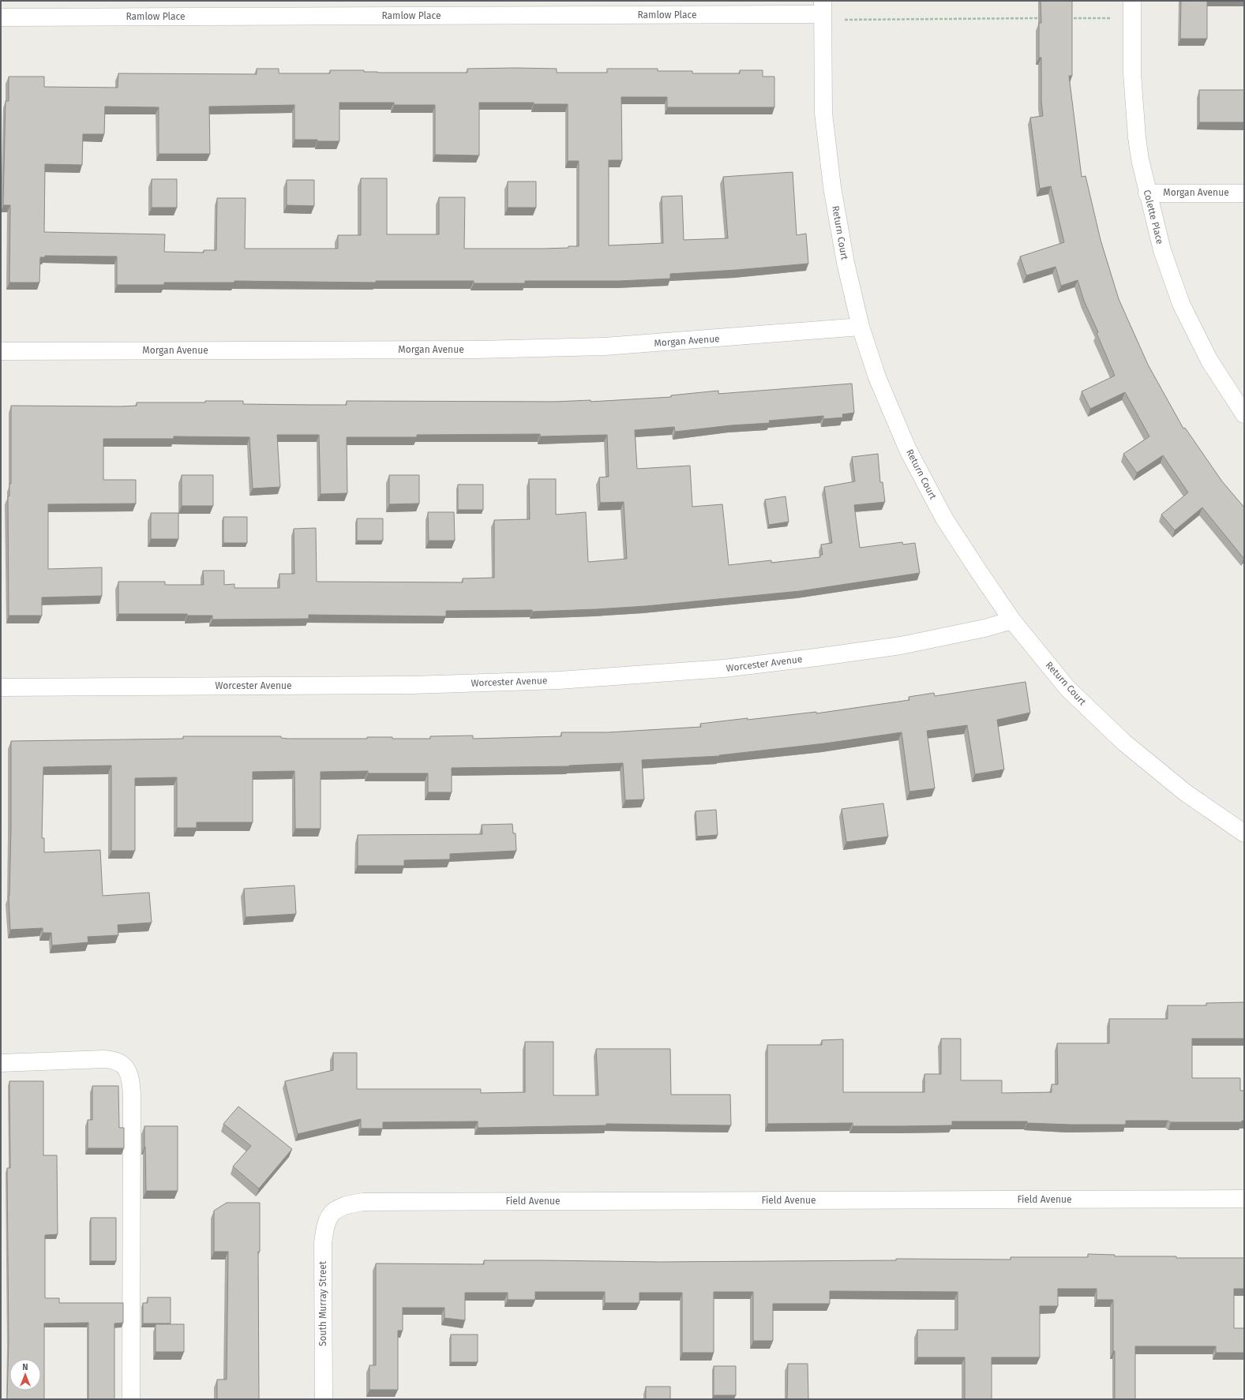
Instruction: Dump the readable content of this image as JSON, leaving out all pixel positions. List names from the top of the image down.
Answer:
{
  "streets": {
    "street": [
      "Ramlow Place",
      "Morgan Avenue",
      "Colette Place",
      "Return Court",
      "Worcester Avenue",
      "Field Avenue",
      "South Murray Street"
    ]
  },
  "crossings": [
    ["Ramlow Place", "Return Court"],
    ["Morgan Avenue", "Colette Place"],
    ["Morgan Avenue", "Return Court"],
    ["Return Court", "Worcester Avenue"],
    ["Field Avenue", "South Murray Street"]
  ],
  "north": "top"
}
